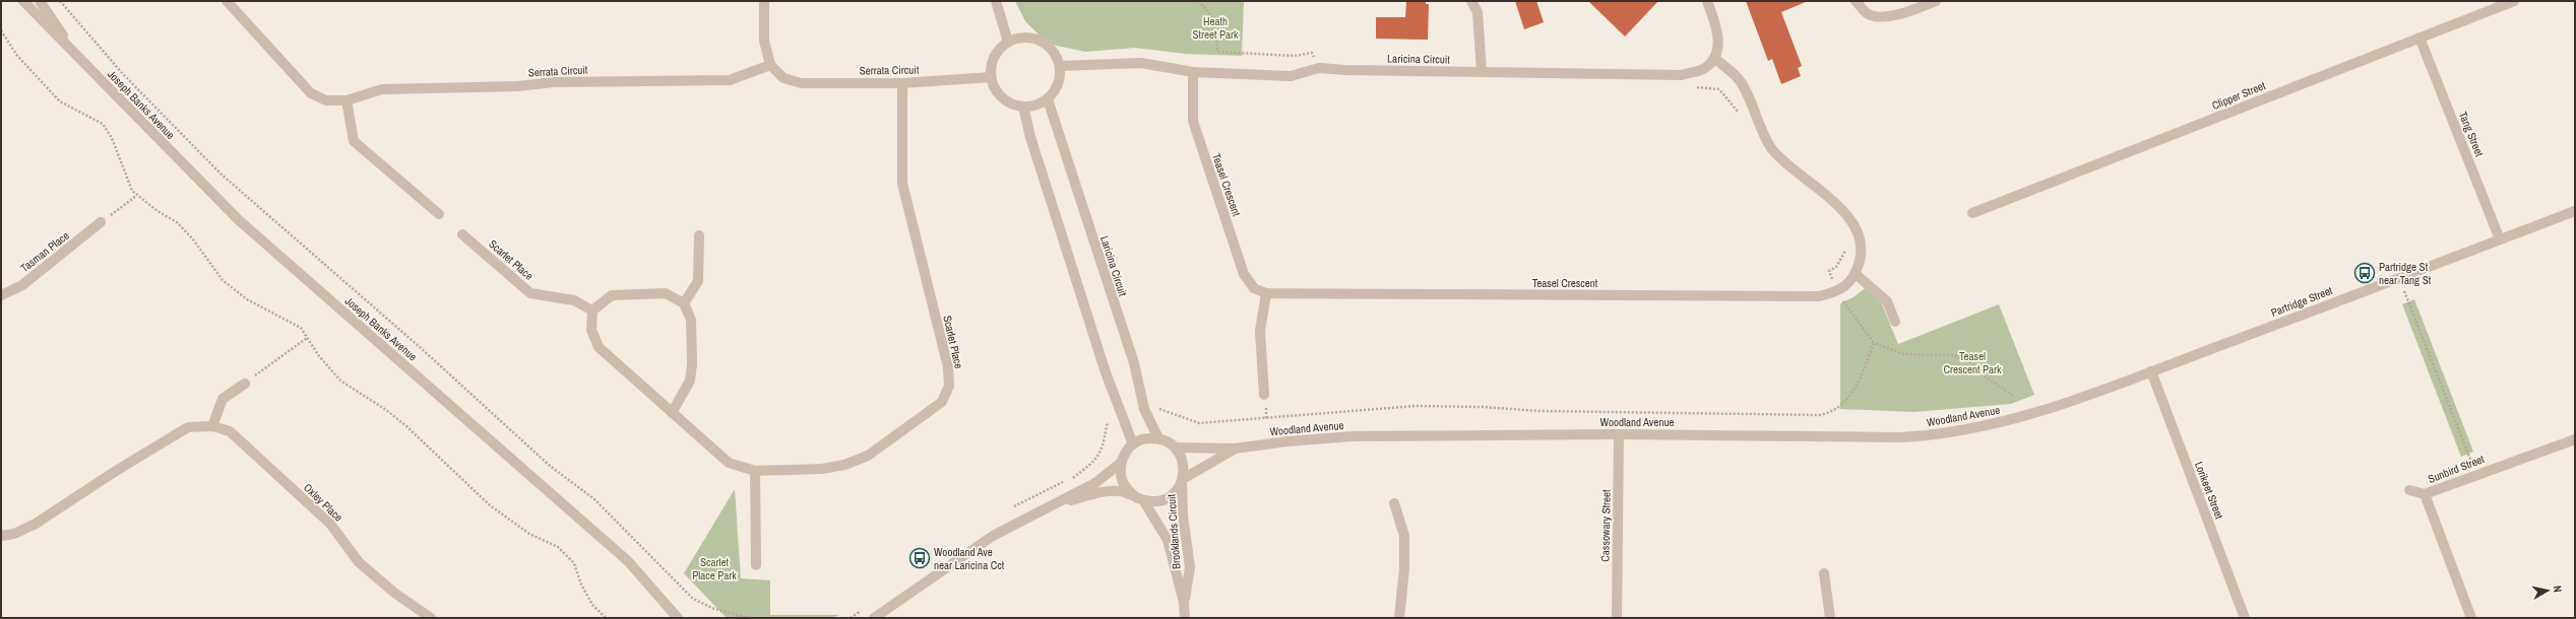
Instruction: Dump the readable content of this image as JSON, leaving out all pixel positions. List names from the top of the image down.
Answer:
{
  "streets": {
    "street": [
      "Laricina Circuit",
      "Serrata Circuit",
      "Clipper Street",
      "Joseph Banks Avenue",
      "Tang Street",
      "Teasel Crescent",
      "Tasman Place",
      "Scarlet Place",
      "Partridge Street",
      "Woodland Avenue",
      "Sunbird Street",
      "Lorikeet Street",
      "Oxley Place",
      "Cassowary Street",
      "Brooklands Circuit"
    ]
  },
  "crossings": [
    ["Laricina Circuit", "Serrata Circuit"],
    ["Laricina Circuit", "Teasel Crescent"],
    ["Laricina Circuit", "Woodland Avenue"],
    ["Laricina Circuit", "Brooklands Circuit"],
    ["Serrata Circuit", "Scarlet Place"],
    ["Clipper Street", "Tang Street"],
    ["Tang Street", "Partridge Street"],
    ["Partridge Street", "Woodland Avenue"],
    ["Partridge Street", "Lorikeet Street"],
    ["Woodland Avenue", "Cassowary Street"],
    ["Woodland Avenue", "Brooklands Circuit"]
  ],
  "parks": ["Heath Street Park", "Teasel Crescent Park", "Scarlet Place Park"],
  "places": {
    "bus stop": ["Partridge St near Tang St", "Woodland Ave near Laricina Cct"]
  },
  "north": "right"
}
